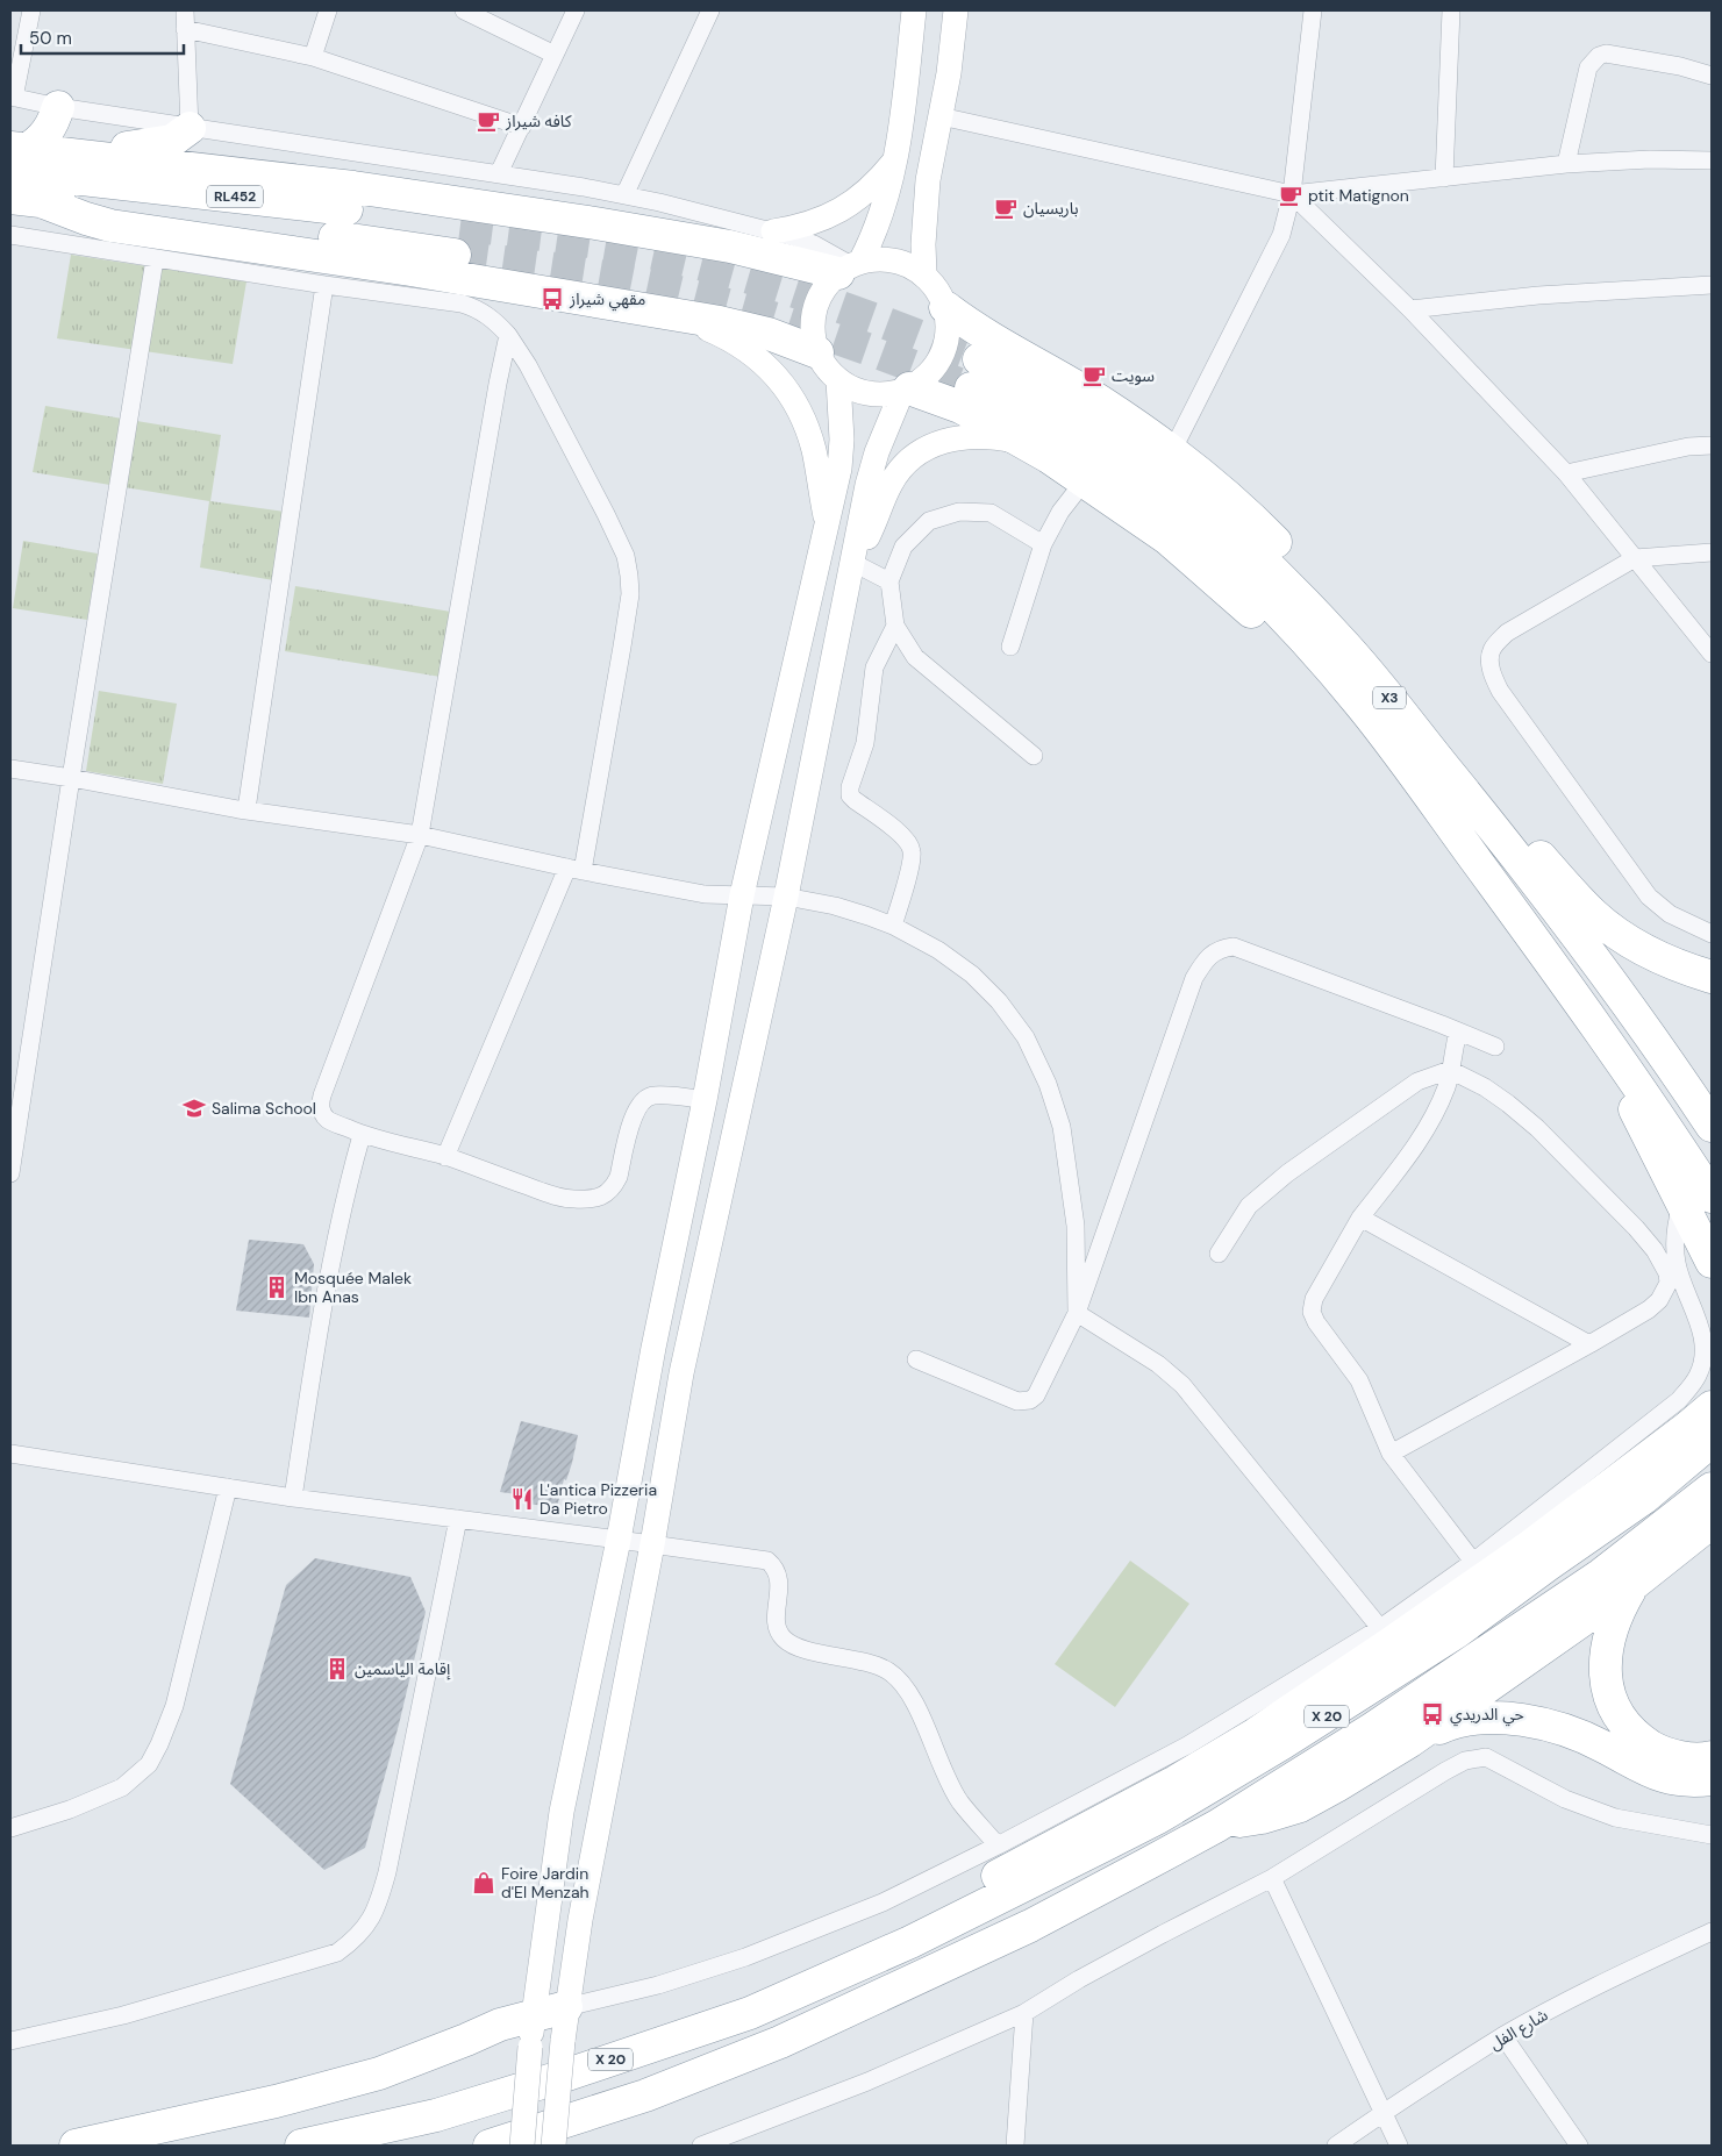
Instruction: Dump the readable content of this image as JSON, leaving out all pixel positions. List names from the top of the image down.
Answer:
{
  "streets": {
    "highway": ["RL452", "X3", "X 20"],
    "street": ["شارع الفل"]
  },
  "places": {
    "cafe": [
      "کافه شيراز",
      "ptit Matignon",
      "باريسيان",
      "سويت"
    ],
    "bus stop": ["مقهي شيراز", "حي الدريدي"],
    "school or university": ["Salima School"],
    "building": ["Mosquée Malek Ibn Anas", "إقامة الياسمين"],
    "restaurant": ["L'antica Pizzeria Da Pietro"],
    "shop": ["Foire Jardin d'El Menzah"]
  },
  "scale_bar": "50 m"
}
